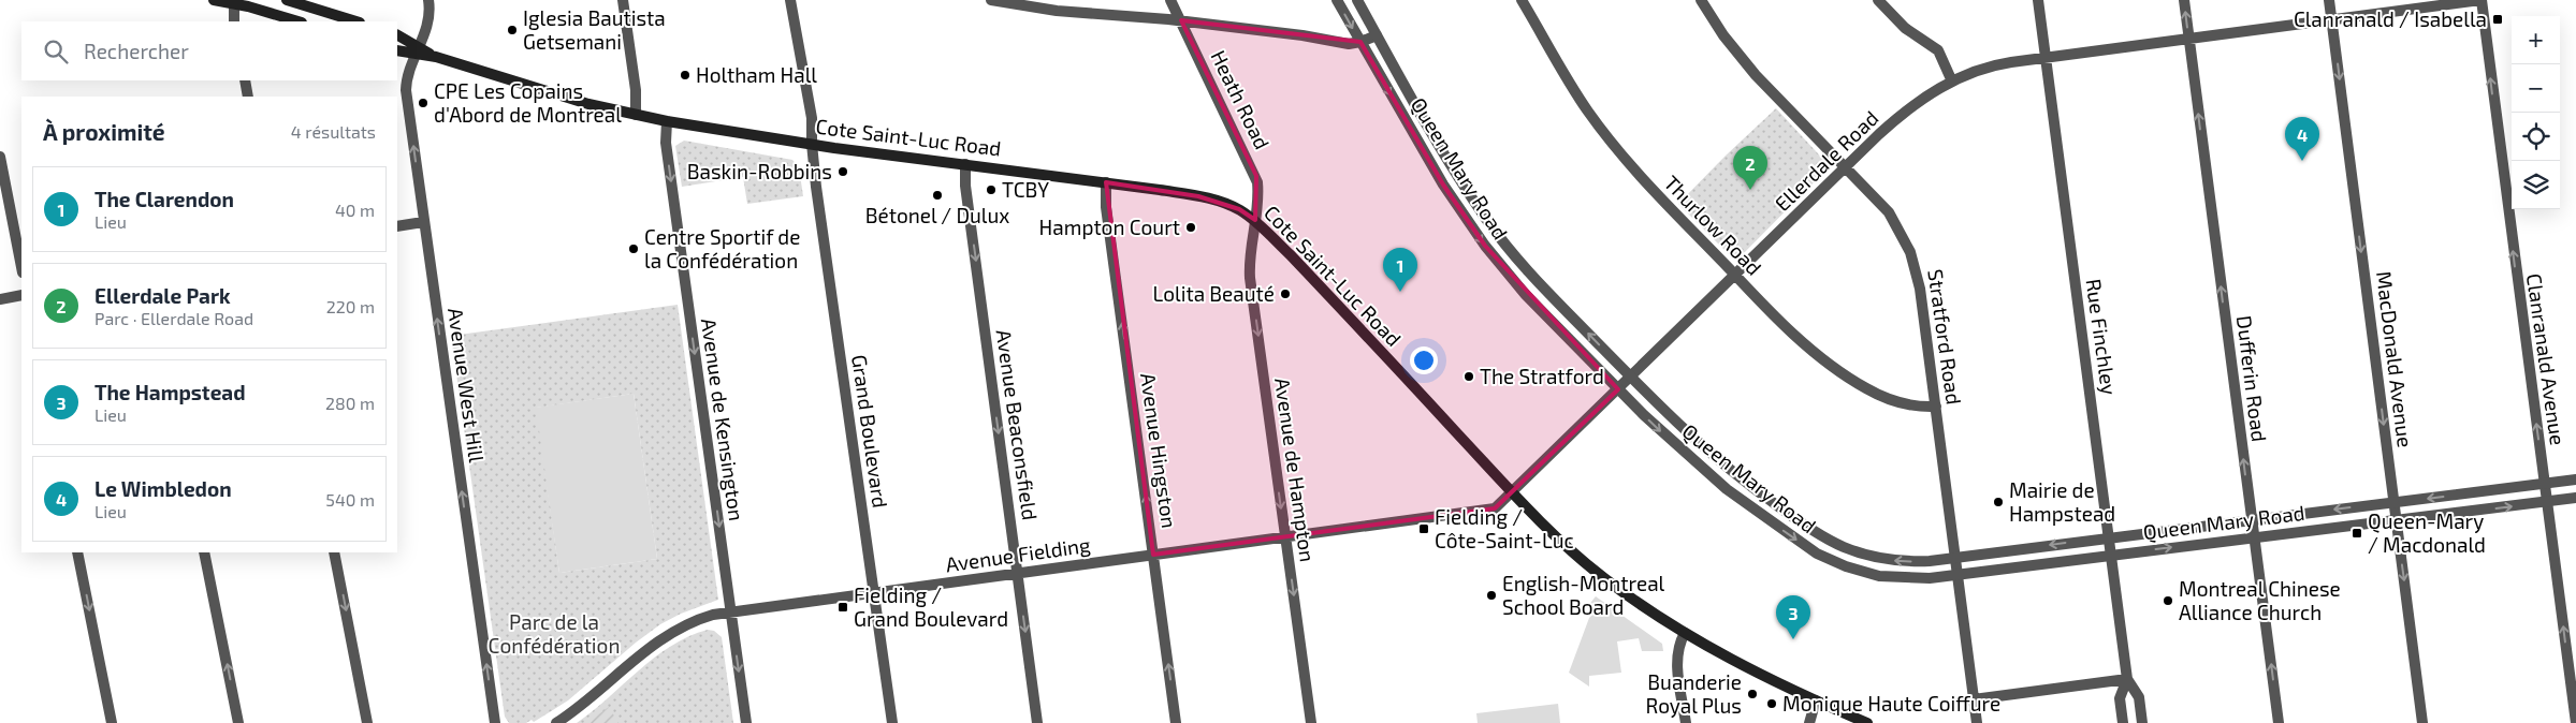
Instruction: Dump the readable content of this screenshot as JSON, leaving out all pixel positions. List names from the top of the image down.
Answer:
{
  "streets": {
    "main road": ["Cote Saint-Luc Road"],
    "street": [
      "Heath Road",
      "Ellerdale Road",
      "Queen Mary Road",
      "Thurlow Road",
      "Stratford Road",
      "Rue Finchley",
      "MacDonald Avenue",
      "Clanranald Avenue",
      "Dufferin Road",
      "Avenue West Hill",
      "Avenue de Kensington",
      "Avenue Beaconsfield",
      "Grand Boulevard",
      "Avenue Hingston",
      "Avenue de Hampton",
      "Avenue Fielding"
    ]
  },
  "crossings": [
    ["Heath Road", "Cote Saint-Luc Road"],
    ["Heath Road", "Avenue de Hampton"],
    ["Cote Saint-Luc Road", "Ellerdale Road"],
    ["Cote Saint-Luc Road", "Avenue West Hill"],
    ["Cote Saint-Luc Road", "Avenue de Kensington"],
    ["Cote Saint-Luc Road", "Avenue Beaconsfield"],
    ["Cote Saint-Luc Road", "Grand Boulevard"],
    ["Cote Saint-Luc Road", "Avenue Hingston"],
    ["Cote Saint-Luc Road", "Avenue de Hampton"],
    ["Cote Saint-Luc Road", "Avenue Fielding"],
    ["Ellerdale Road", "Queen Mary Road"],
    ["Ellerdale Road", "Thurlow Road"],
    ["Ellerdale Road", "Stratford Road"],
    ["Ellerdale Road", "Rue Finchley"],
    ["Ellerdale Road", "MacDonald Avenue"],
    ["Ellerdale Road", "Clanranald Avenue"],
    ["Ellerdale Road", "Dufferin Road"],
    ["Ellerdale Road", "Avenue Fielding"],
    ["Queen Mary Road", "Stratford Road"],
    ["Queen Mary Road", "Rue Finchley"],
    ["Queen Mary Road", "MacDonald Avenue"],
    ["Queen Mary Road", "Clanranald Avenue"],
    ["Queen Mary Road", "Dufferin Road"],
    ["Thurlow Road", "Stratford Road"],
    ["Avenue de Kensington", "Avenue Fielding"],
    ["Avenue Beaconsfield", "Avenue Fielding"],
    ["Grand Boulevard", "Avenue Fielding"],
    ["Avenue Hingston", "Avenue Fielding"],
    ["Avenue de Hampton", "Avenue Fielding"]
  ],
  "one_way": [
    "MacDonald Avenue",
    "Clanranald Avenue",
    "Dufferin Road",
    "Avenue West Hill",
    "Avenue de Kensington",
    "Avenue Beaconsfield",
    "Avenue Hingston",
    "Avenue de Hampton"
  ],
  "parks": ["Parc de la Confédération"],
  "places": {
    "transit": [
      "Clanranald / Isabella",
      "Fielding / Côte-Saint-Luc",
      "Queen-Mary / Macdonald",
      "Fielding / Grand Boulevard"
    ],
    "other": [
      "Iglesia Bautista Getsemani",
      "Holtham Hall",
      "CPE Les Copains d'Abord de Montreal",
      "Baskin-Robbins",
      "TCBY",
      "Bétonel / Dulux",
      "Hampton Court",
      "Centre Sportif de la Confédération",
      "Lolita Beauté",
      "The Stratford",
      "Mairie de Hampstead",
      "English-Montreal School Board",
      "Montreal Chinese Alliance Church",
      "Buanderie Royal Plus",
      "Monique Haute Coiffure"
    ]
  },
  "page": {
    "map_buttons": ["+", "−"],
    "search": "Rechercher",
    "heading": ["À proximité", "4 résultats"],
    "pins": [
      "4",
      "2",
      "1",
      "3"
    ],
    "list": [
      {
        "mark": "1",
        "name": "The Clarendon",
        "note": "Lieu",
        "value": "40 m"
      },
      {
        "mark": "2",
        "name": "Ellerdale Park",
        "note": "Parc · Ellerdale Road",
        "value": "220 m"
      },
      {
        "mark": "3",
        "name": "The Hampstead",
        "note": "Lieu",
        "value": "280 m"
      },
      {
        "mark": "4",
        "name": "Le Wimbledon",
        "note": "Lieu",
        "value": "540 m"
      }
    ]
  }
}
